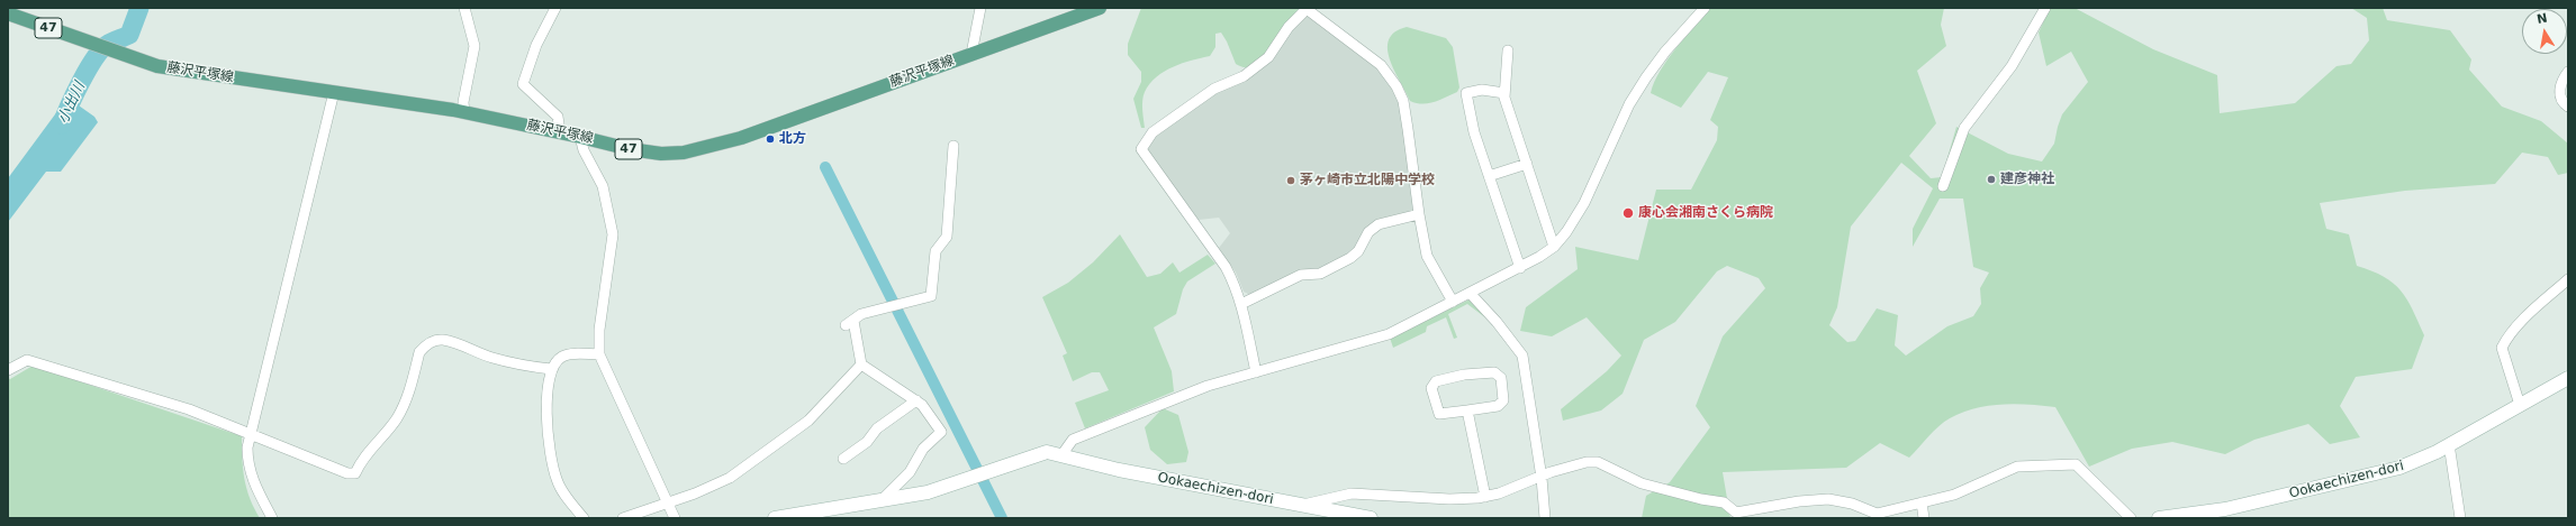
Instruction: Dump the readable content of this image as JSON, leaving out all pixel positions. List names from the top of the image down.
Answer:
{
  "streets": {
    "main road": ["47", "藤沢平塚線"],
    "street": ["Ookaechizen-dori"]
  },
  "water": ["小出川"],
  "places": [
    "北方",
    "建彦神社",
    "茅ヶ崎市立北陽中学校",
    "康心会湘南さくら病院"
  ],
  "north": "top"
}
